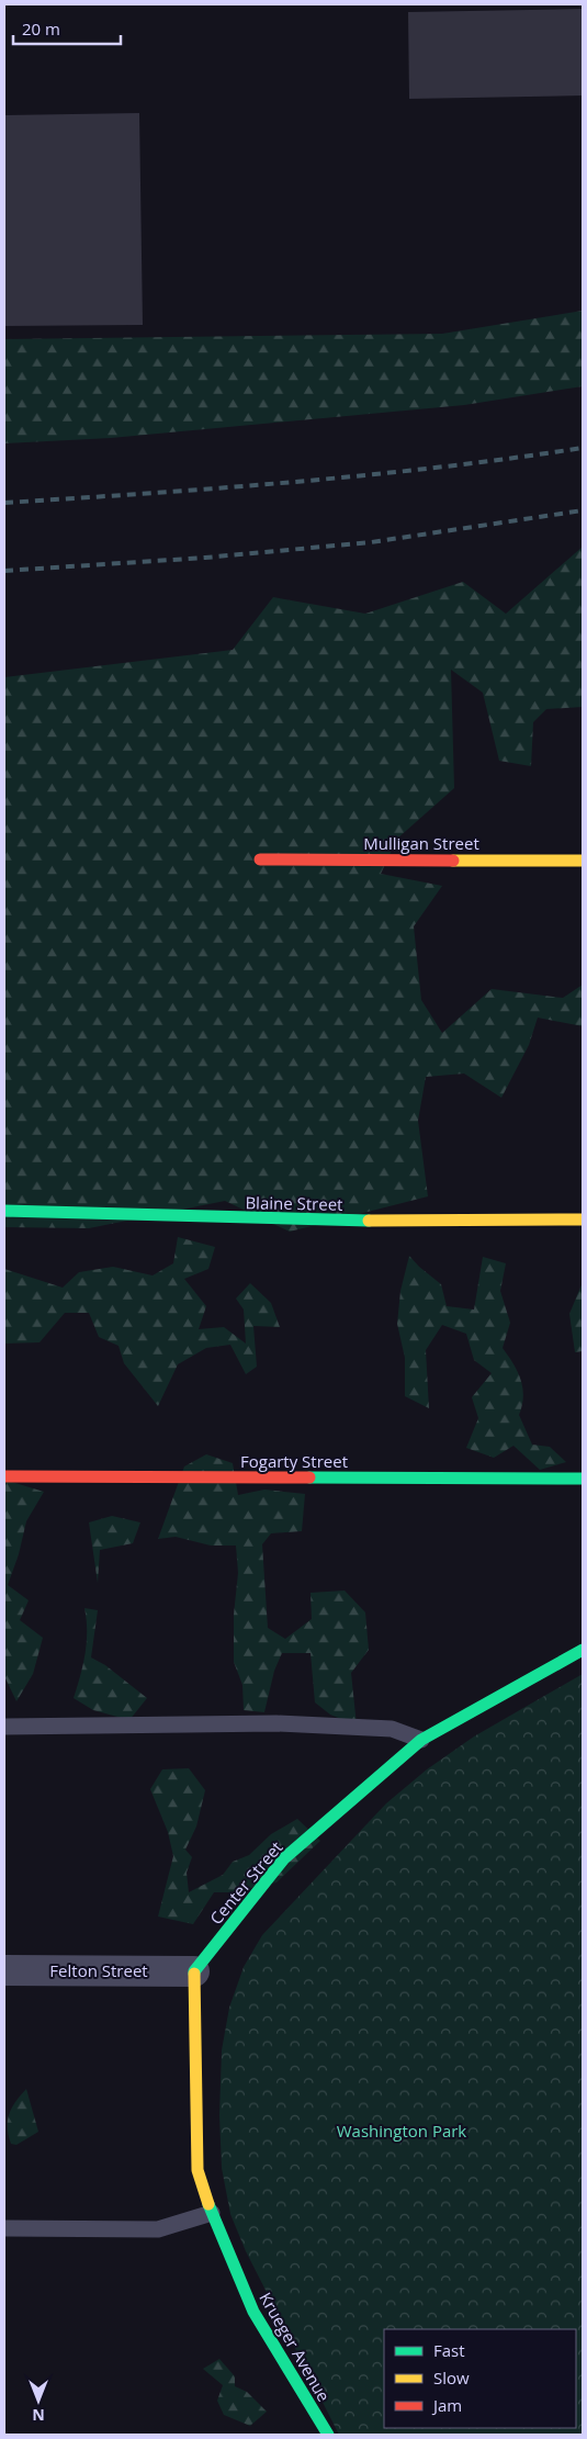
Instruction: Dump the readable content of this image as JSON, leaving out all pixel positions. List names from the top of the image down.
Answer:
{
  "streets": {
    "street": [
      "Mulligan Street",
      "Blaine Street",
      "Fogarty Street",
      "Center Street",
      "Felton Street",
      "Krueger Avenue"
    ]
  },
  "crossings": [
    ["Center Street", "Felton Street"]
  ],
  "parks": ["Washington Park"],
  "legend": ["Fast", "Slow", "Jam"],
  "scale_bar": "20 m",
  "north": "bottom"
}
